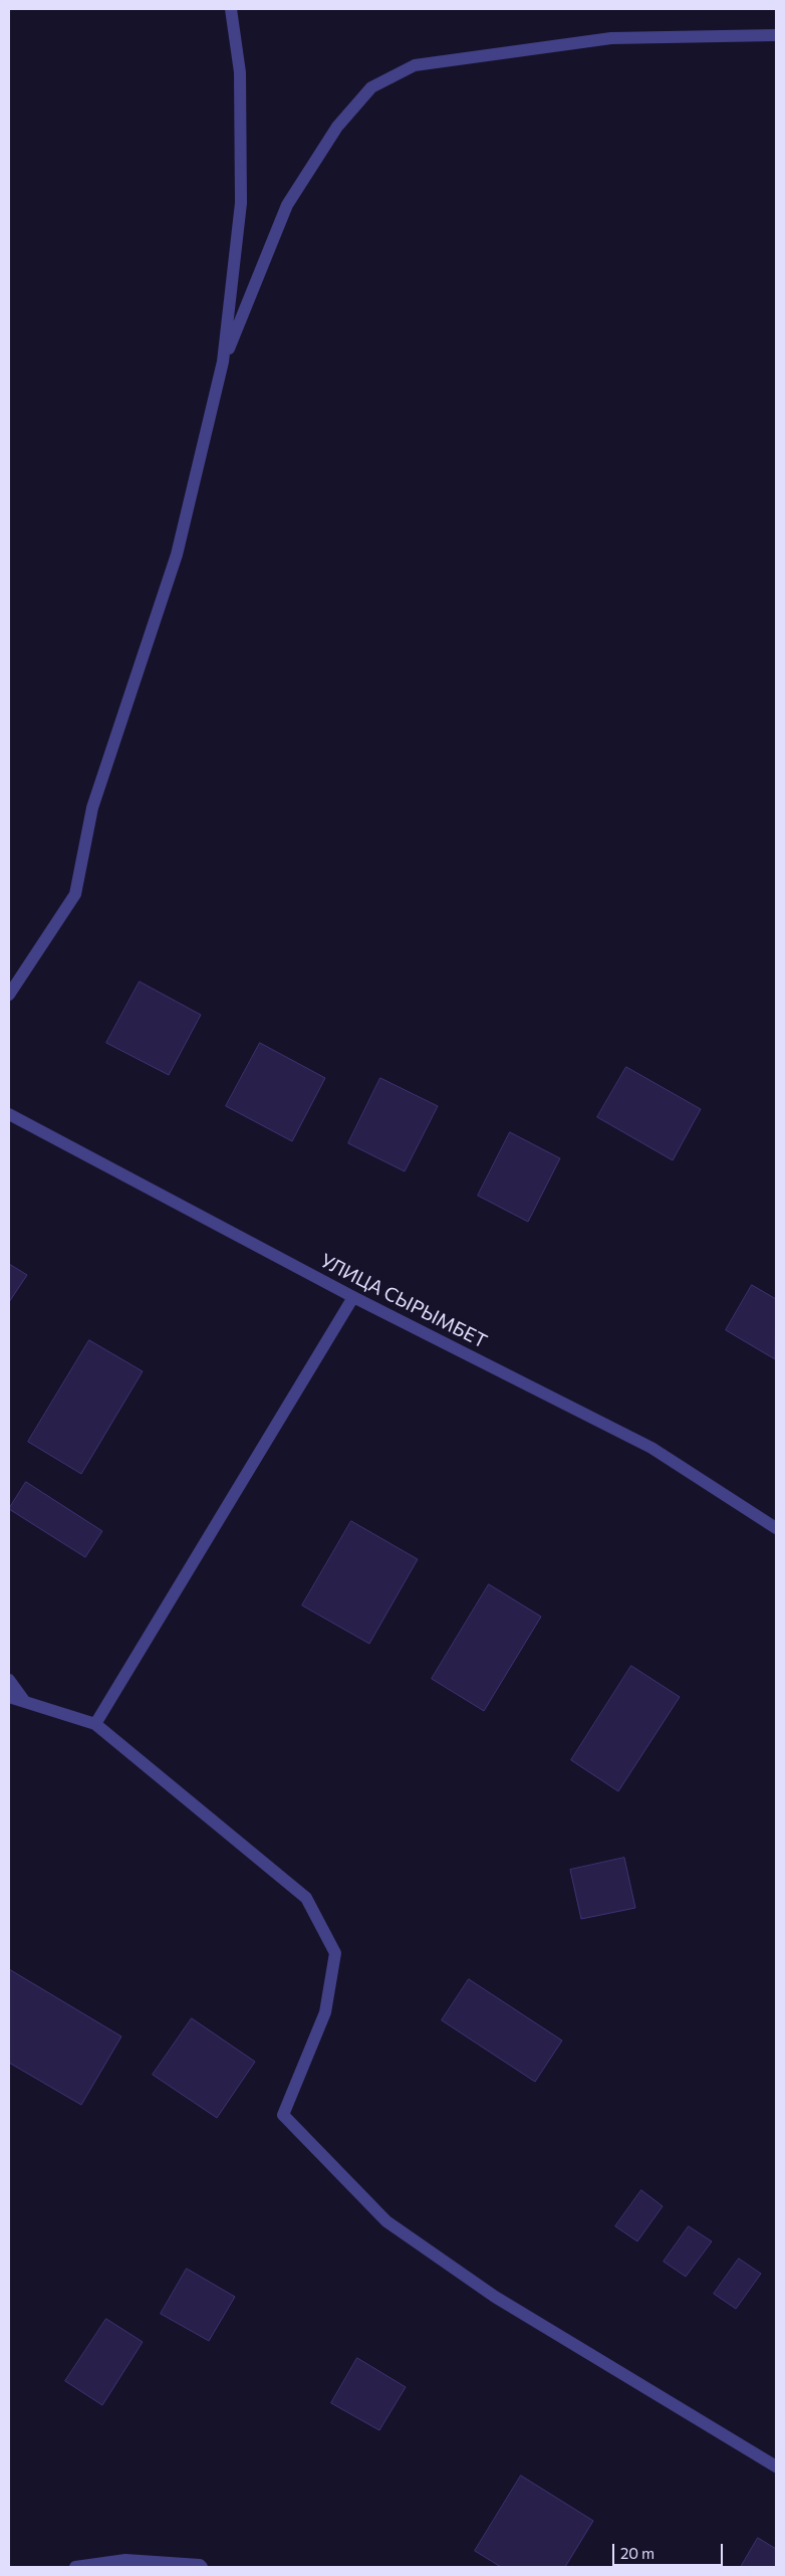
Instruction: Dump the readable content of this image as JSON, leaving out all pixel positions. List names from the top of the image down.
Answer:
{
  "streets": {
    "street": ["УЛИЦА СЫРЫМБЕТ"]
  },
  "scale_bar": "20 m"
}
